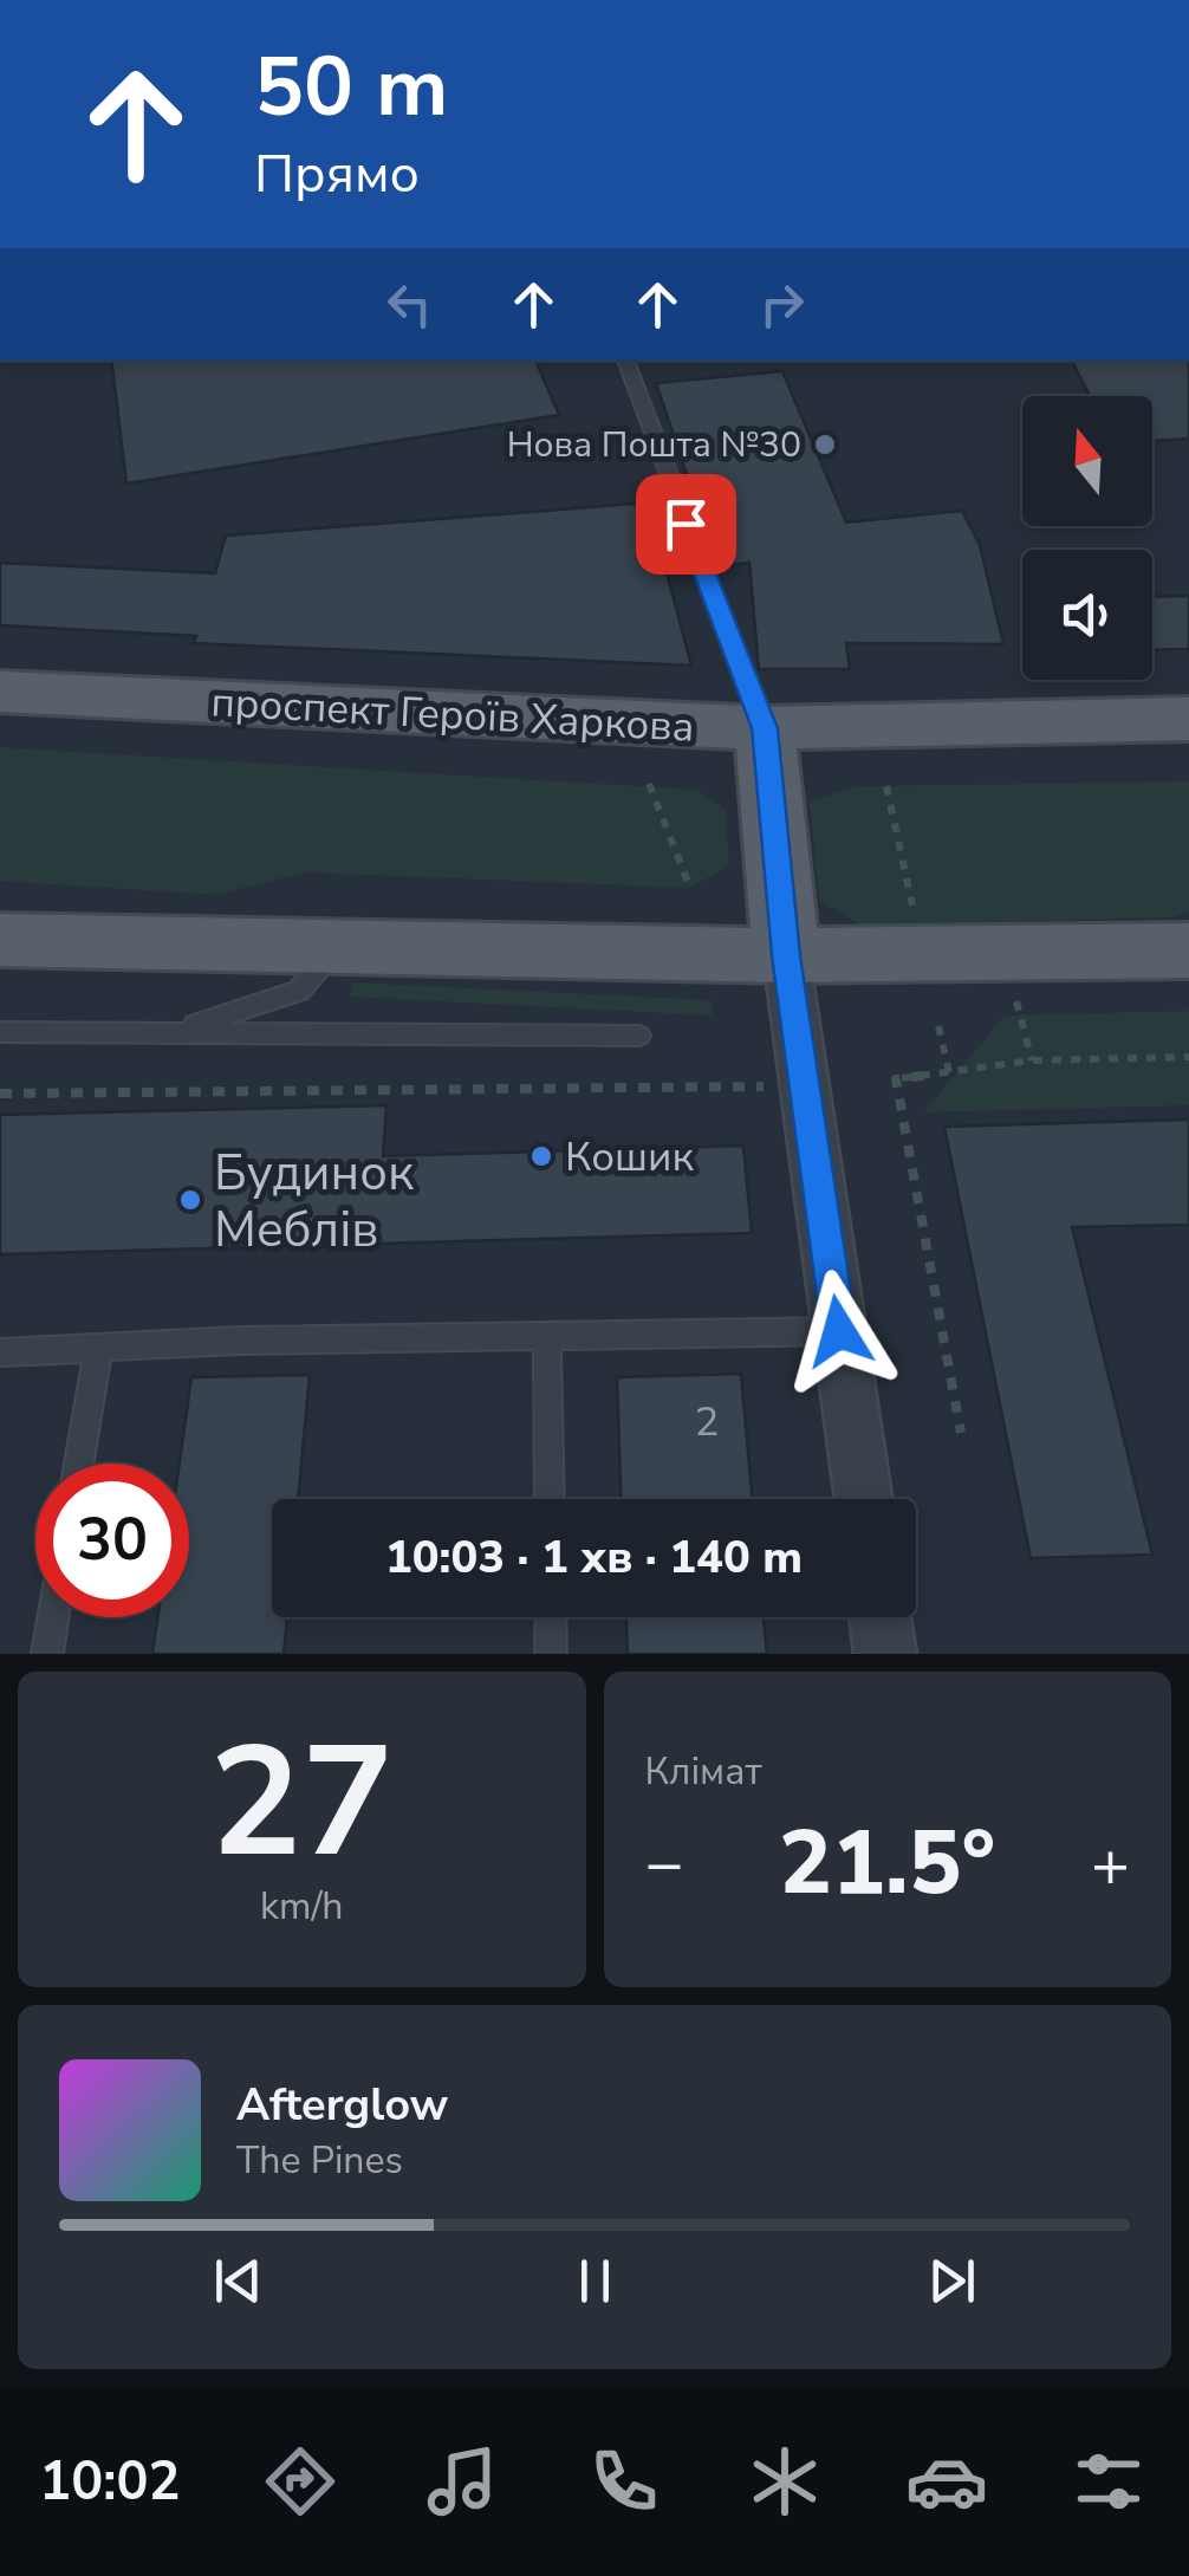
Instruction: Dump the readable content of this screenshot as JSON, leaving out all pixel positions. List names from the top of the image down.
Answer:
{
  "streets": {
    "main road": ["проспект Героїв Харкова"]
  },
  "places": ["Нова Пошта №30", "Кошик", "Будинок Меблів"],
  "house_numbers": ["2"],
  "north": "top",
  "page": {
    "turn": ["50 m", "Прямо"],
    "limit": "30",
    "trip": "10:03 · 1 хв · 140 m",
    "tile": [
      ["27", "km/h"],
      "Клімат"
    ],
    "heat": ["−", "21.5°", "+"],
    "song": ["Afterglow", "The Pines"],
    "tabs": "10:02"
  }
}
